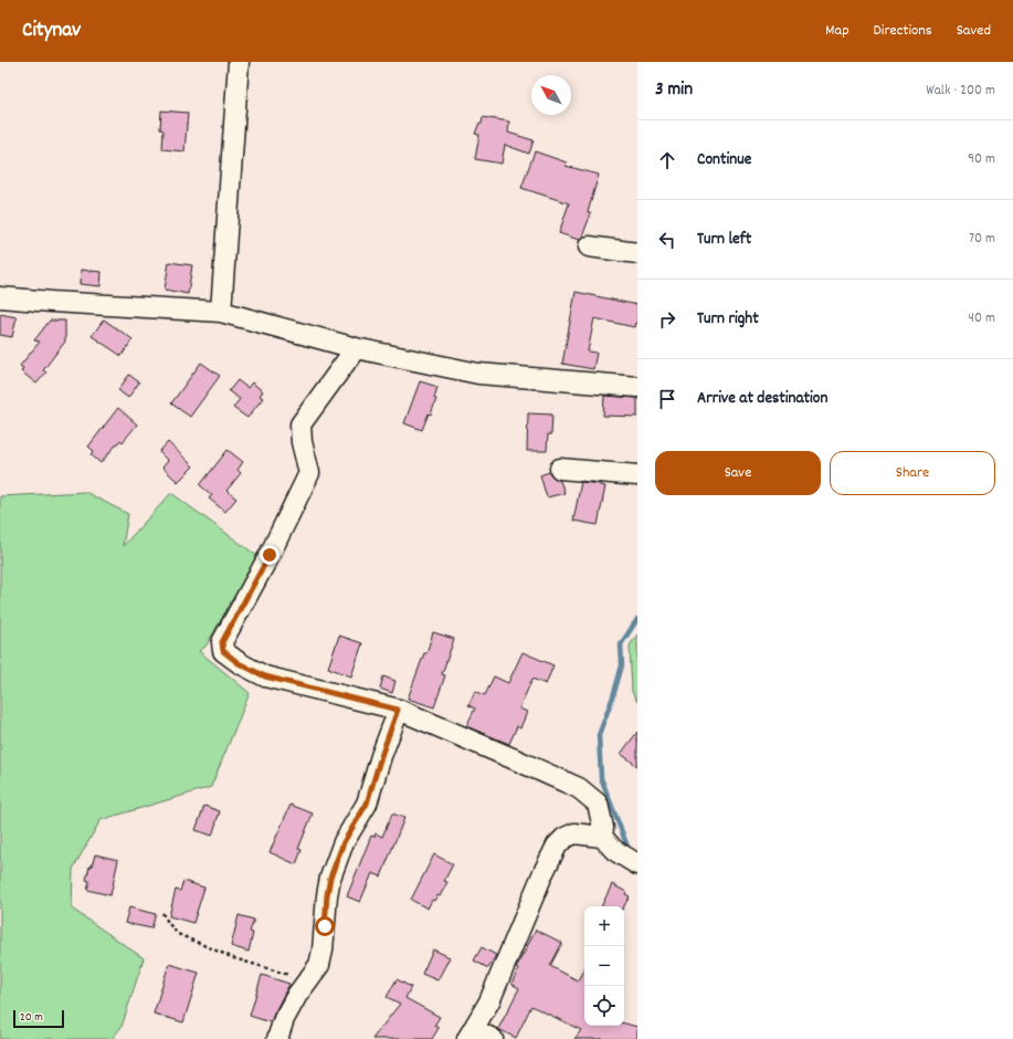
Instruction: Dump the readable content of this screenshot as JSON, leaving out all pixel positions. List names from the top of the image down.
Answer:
{
  "scale_bar": "20 m",
  "north": "top left",
  "page": {
    "header": "Citynav",
    "nav": ["Map", "Directions", "Saved"],
    "heading": ["3 min", "Walk · 200 m"],
    "list": [
      ["Continue", "90 m"],
      ["Turn left", "70 m"],
      ["Turn right", "40 m"],
      "Arrive at destination"
    ],
    "buttons": ["Save", "Share"],
    "map_buttons": ["+", "−"],
    "scale": "20 m"
  }
}
